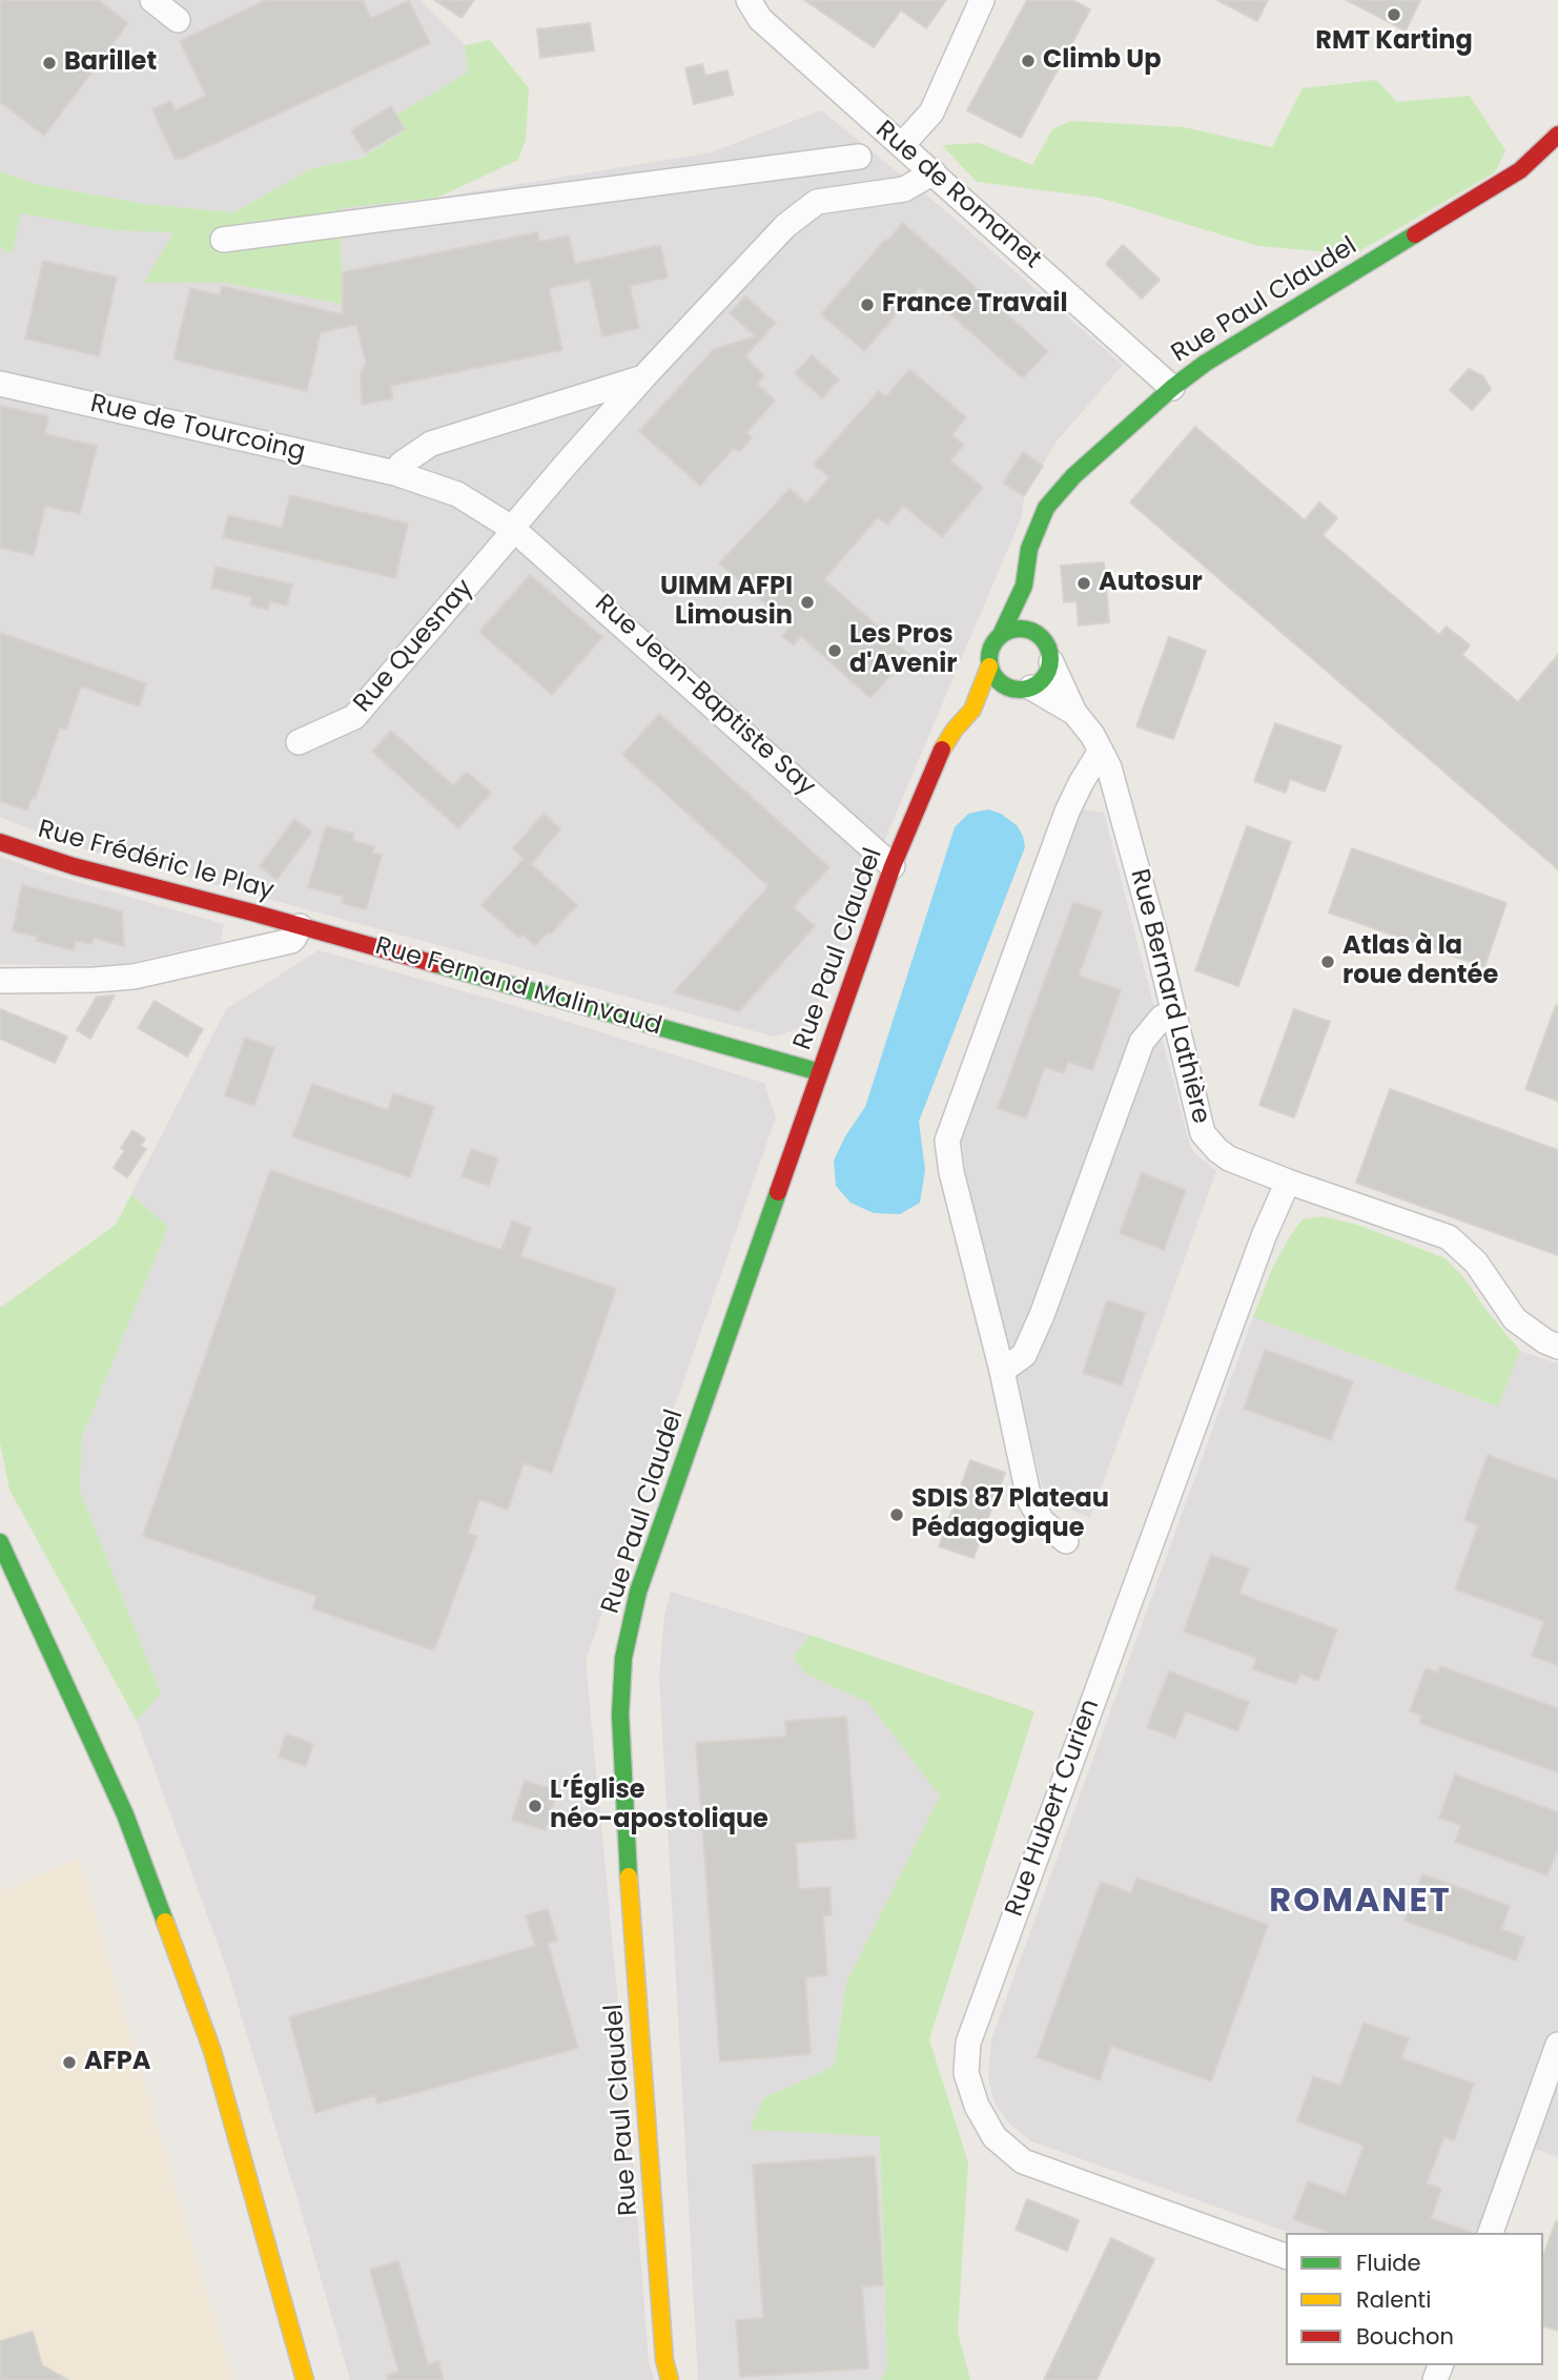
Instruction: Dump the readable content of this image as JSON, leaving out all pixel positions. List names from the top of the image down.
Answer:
{
  "streets": {
    "street": [
      "Rue de Romanet",
      "Rue Paul Claudel",
      "Rue de Tourcoing",
      "Rue Quesnay",
      "Rue Jean-Baptiste Say",
      "Rue Frédéric le Play",
      "Rue Fernand Malinvaud",
      "Rue Bernard Lathière",
      "Rue Hubert Curien"
    ]
  },
  "crossings": [
    ["Rue de Romanet", "Rue Paul Claudel"],
    ["Rue Paul Claudel", "Rue Jean-Baptiste Say"],
    ["Rue Paul Claudel", "Rue Fernand Malinvaud"],
    ["Rue Paul Claudel", "Rue Bernard Lathière"],
    ["Rue de Tourcoing", "Rue Quesnay"],
    ["Rue de Tourcoing", "Rue Jean-Baptiste Say"],
    ["Rue Quesnay", "Rue Jean-Baptiste Say"],
    ["Rue Frédéric le Play", "Rue Fernand Malinvaud"],
    ["Rue Bernard Lathière", "Rue Hubert Curien"]
  ],
  "districts": ["ROMANET"],
  "places": [
    "RMT Karting",
    "Climb Up",
    "Barillet",
    "France Travail",
    "Autosur",
    "UIMM AFPI Limousin",
    "Les Pros d'Avenir",
    "Atlas à la roue dentée",
    "SDIS 87 Plateau Pédagogique",
    "L’Église néo-apostolique",
    "AFPA"
  ],
  "legend": ["Fluide", "Ralenti", "Bouchon"]
}
